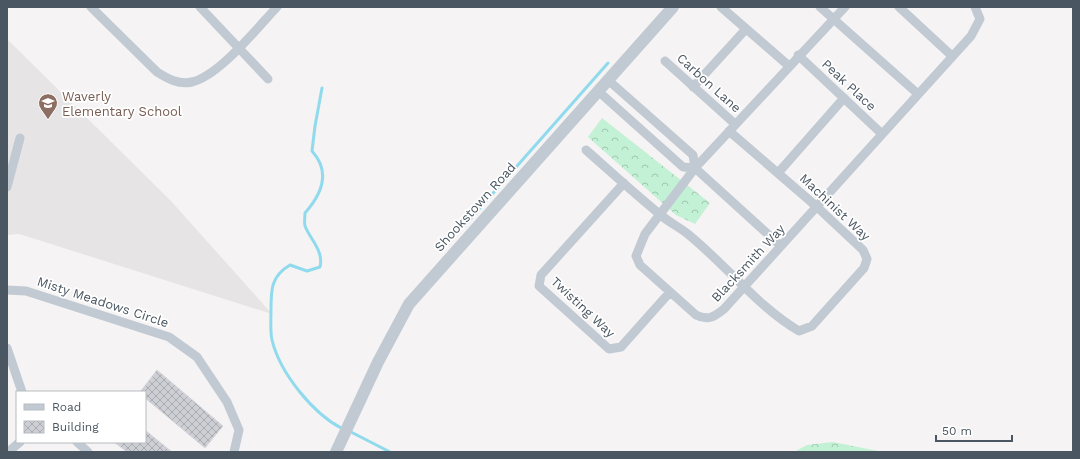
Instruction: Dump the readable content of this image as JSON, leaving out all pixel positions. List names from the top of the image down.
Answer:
{
  "streets": {
    "street": [
      "Carbon Lane",
      "Peak Place",
      "Shookstown Road",
      "Machinist Way",
      "Blacksmith Way",
      "Misty Meadows Circle",
      "Twisting Way"
    ]
  },
  "crossings": [
    ["Carbon Lane", "Machinist Way"],
    ["Carbon Lane", "Blacksmith Way"],
    ["Peak Place", "Blacksmith Way"],
    ["Machinist Way", "Blacksmith Way"],
    ["Machinist Way", "Twisting Way"],
    ["Blacksmith Way", "Twisting Way"]
  ],
  "places": {
    "school or university": ["Waverly Elementary School"]
  },
  "legend": ["Road", "Building"],
  "scale_bar": "50 m"
}
